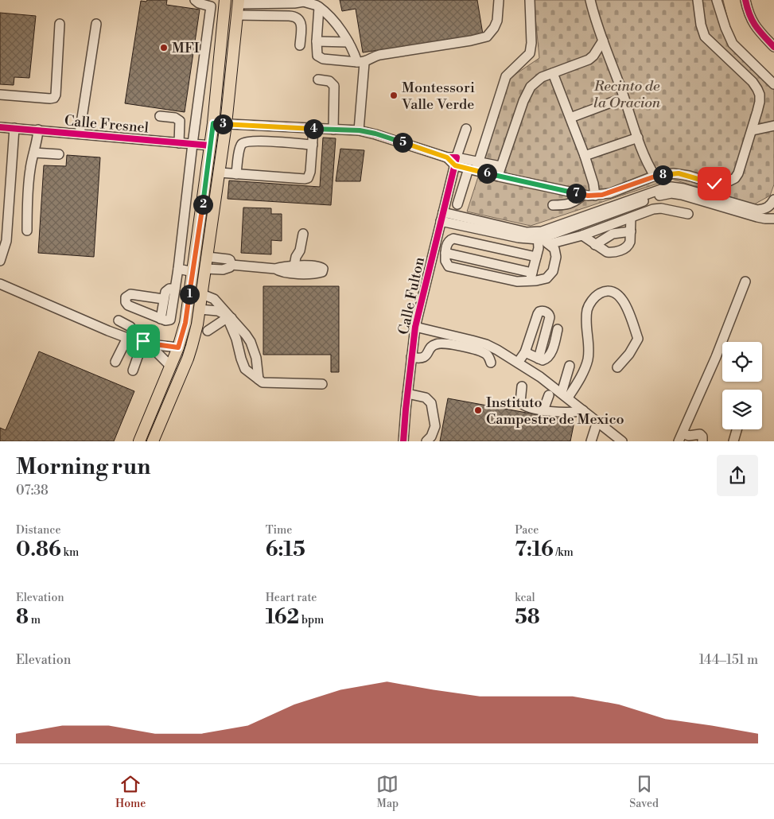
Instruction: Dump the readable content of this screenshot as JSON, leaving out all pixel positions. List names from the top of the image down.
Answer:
{
  "streets": {
    "street": ["Calle Fresnel", "Calle Fulton"]
  },
  "parks": ["Recinto de la Oracion"],
  "places": ["MFI", "Montessori Valle Verde", "Instituto Campestre de Mexico"],
  "page": {
    "pins": [
      "3",
      "4",
      "5",
      "6",
      "8",
      "7",
      "2",
      "1"
    ],
    "heading": ["Morning run", "07:38"],
    "stats": [
      ["Distance", "0.86 km"],
      ["Time", "6:15"],
      ["Pace", "7:16 /km"],
      ["Elevation", "8 m"],
      ["Heart rate", "162 bpm"],
      ["kcal", "58"]
    ],
    "chart": ["Elevation", "144–151 m"],
    "tabs": ["Home", "Map", "Saved"]
  }
}
